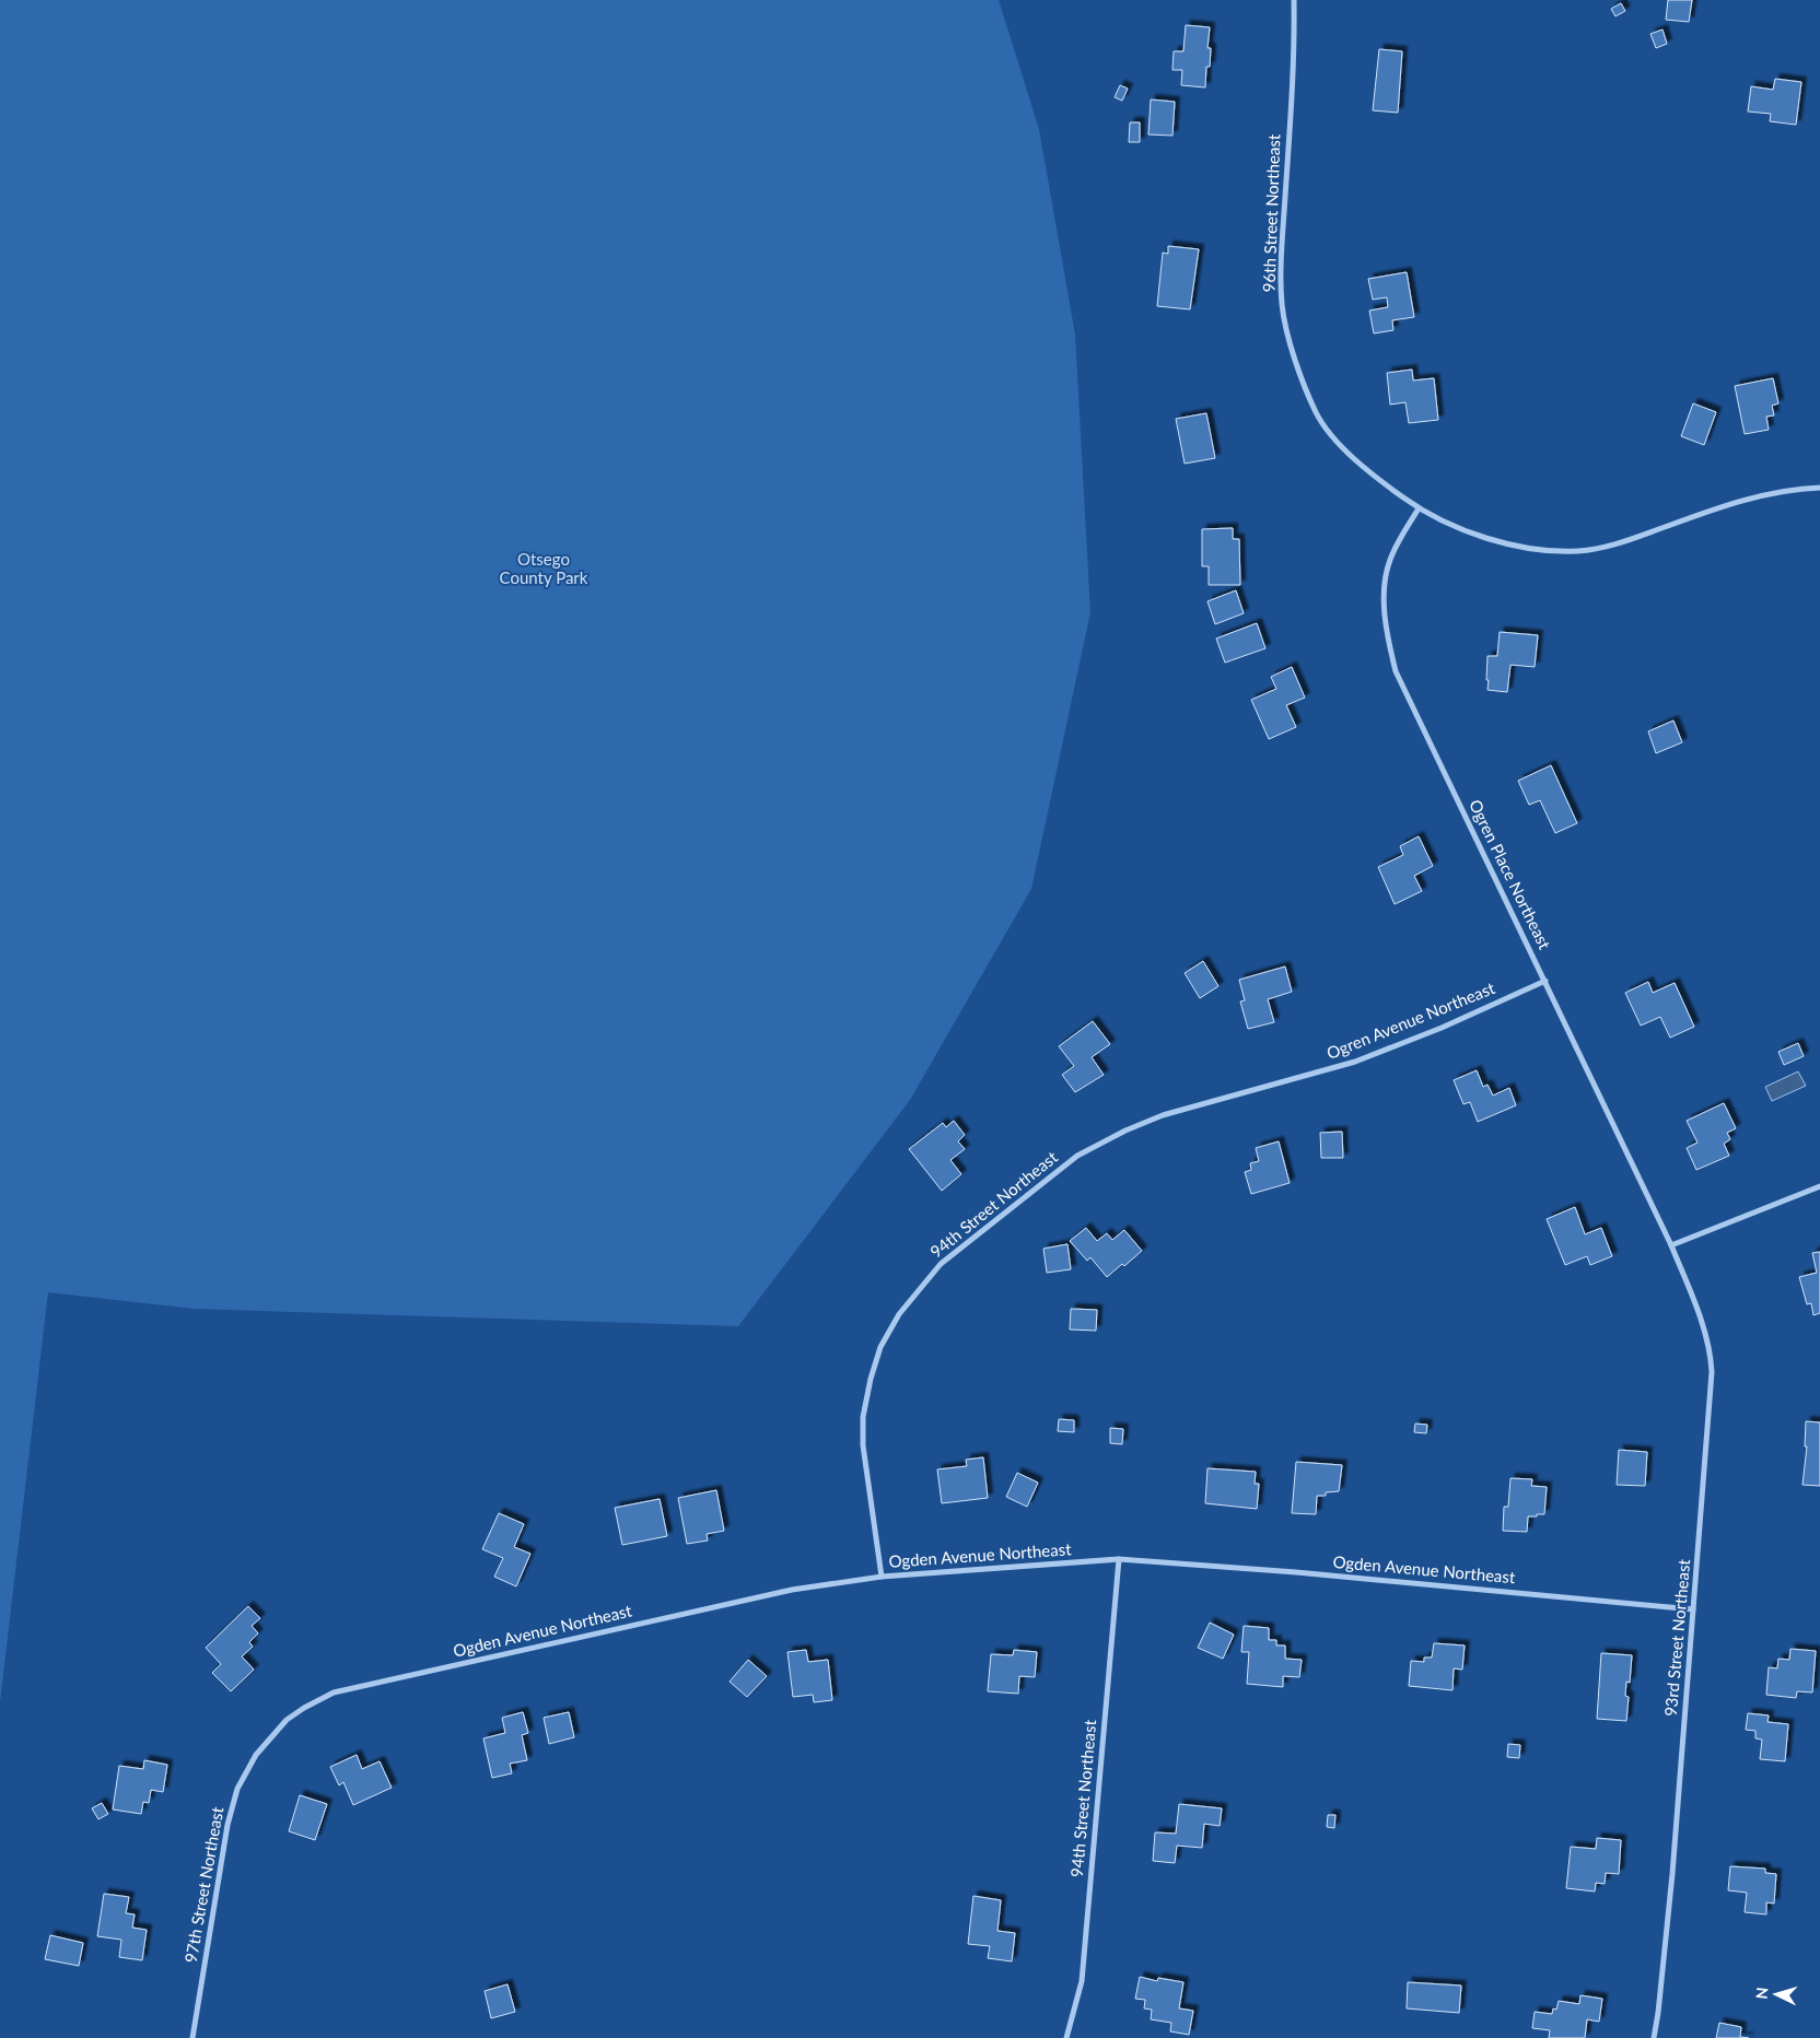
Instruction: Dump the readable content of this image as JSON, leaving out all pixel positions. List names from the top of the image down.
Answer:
{
  "streets": {
    "street": [
      "96th Street Northeast",
      "Ogren Place Northeast",
      "Ogren Avenue Northeast",
      "94th Street Northeast",
      "Ogden Avenue Northeast",
      "93rd Street Northeast",
      "97th Street Northeast"
    ]
  },
  "crossings": [
    ["96th Street Northeast", "Ogren Place Northeast"],
    ["Ogren Place Northeast", "Ogren Avenue Northeast"],
    ["Ogren Place Northeast", "93rd Street Northeast"],
    ["Ogren Avenue Northeast", "94th Street Northeast"],
    ["94th Street Northeast", "Ogden Avenue Northeast"],
    ["Ogden Avenue Northeast", "93rd Street Northeast"],
    ["Ogden Avenue Northeast", "97th Street Northeast"]
  ],
  "parks": ["Otsego County Park"],
  "north": "left"
}
